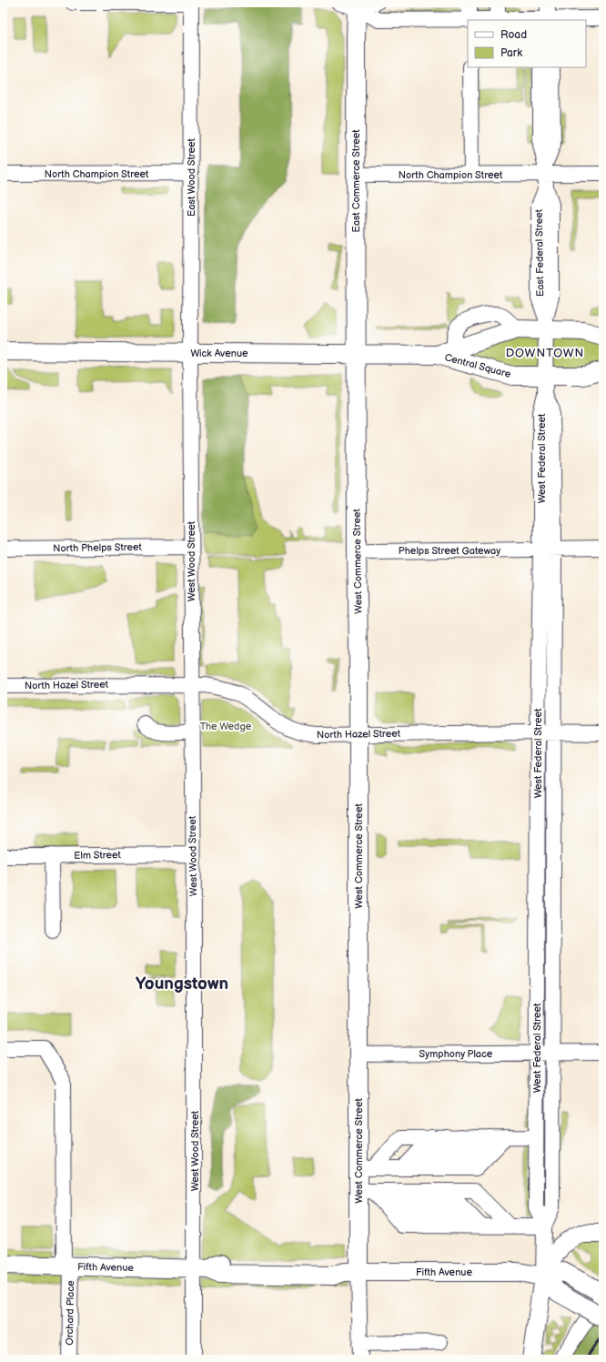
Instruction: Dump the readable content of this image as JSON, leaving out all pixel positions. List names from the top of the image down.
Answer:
{
  "streets": {
    "main road": [
      "East Commerce Street",
      "Wick Avenue",
      "Central Square",
      "West Commerce Street",
      "Fifth Avenue"
    ],
    "street": [
      "North Champion Street",
      "East Wood Street",
      "East Federal Street",
      "West Federal Street",
      "North Phelps Street",
      "Phelps Street Gateway",
      "West Wood Street",
      "North Hazel Street",
      "Elm Street",
      "Symphony Place",
      "Orchard Place"
    ]
  },
  "crossings": [
    ["North Champion Street", "East Wood Street"],
    ["North Champion Street", "East Commerce Street"],
    ["North Champion Street", "East Federal Street"],
    ["East Wood Street", "Wick Avenue"],
    ["East Wood Street", "West Wood Street"],
    ["East Commerce Street", "Wick Avenue"],
    ["East Commerce Street", "West Commerce Street"],
    ["East Federal Street", "Central Square"],
    ["East Federal Street", "West Federal Street"],
    ["Wick Avenue", "Central Square"],
    ["Wick Avenue", "West Wood Street"],
    ["Wick Avenue", "West Commerce Street"],
    ["West Federal Street", "Phelps Street Gateway"],
    ["West Federal Street", "North Hazel Street"],
    ["West Federal Street", "Symphony Place"],
    ["West Federal Street", "Fifth Avenue"],
    ["North Phelps Street", "West Wood Street"],
    ["West Wood Street", "North Hazel Street"],
    ["West Wood Street", "Elm Street"],
    ["West Wood Street", "Fifth Avenue"],
    ["West Commerce Street", "North Hazel Street"],
    ["West Commerce Street", "Symphony Place"],
    ["West Commerce Street", "Fifth Avenue"],
    ["Fifth Avenue", "Orchard Place"]
  ],
  "districts": ["DOWNTOWN", "Youngstown"],
  "parks": ["The Wedge"],
  "legend": ["Road", "Park"]
}
